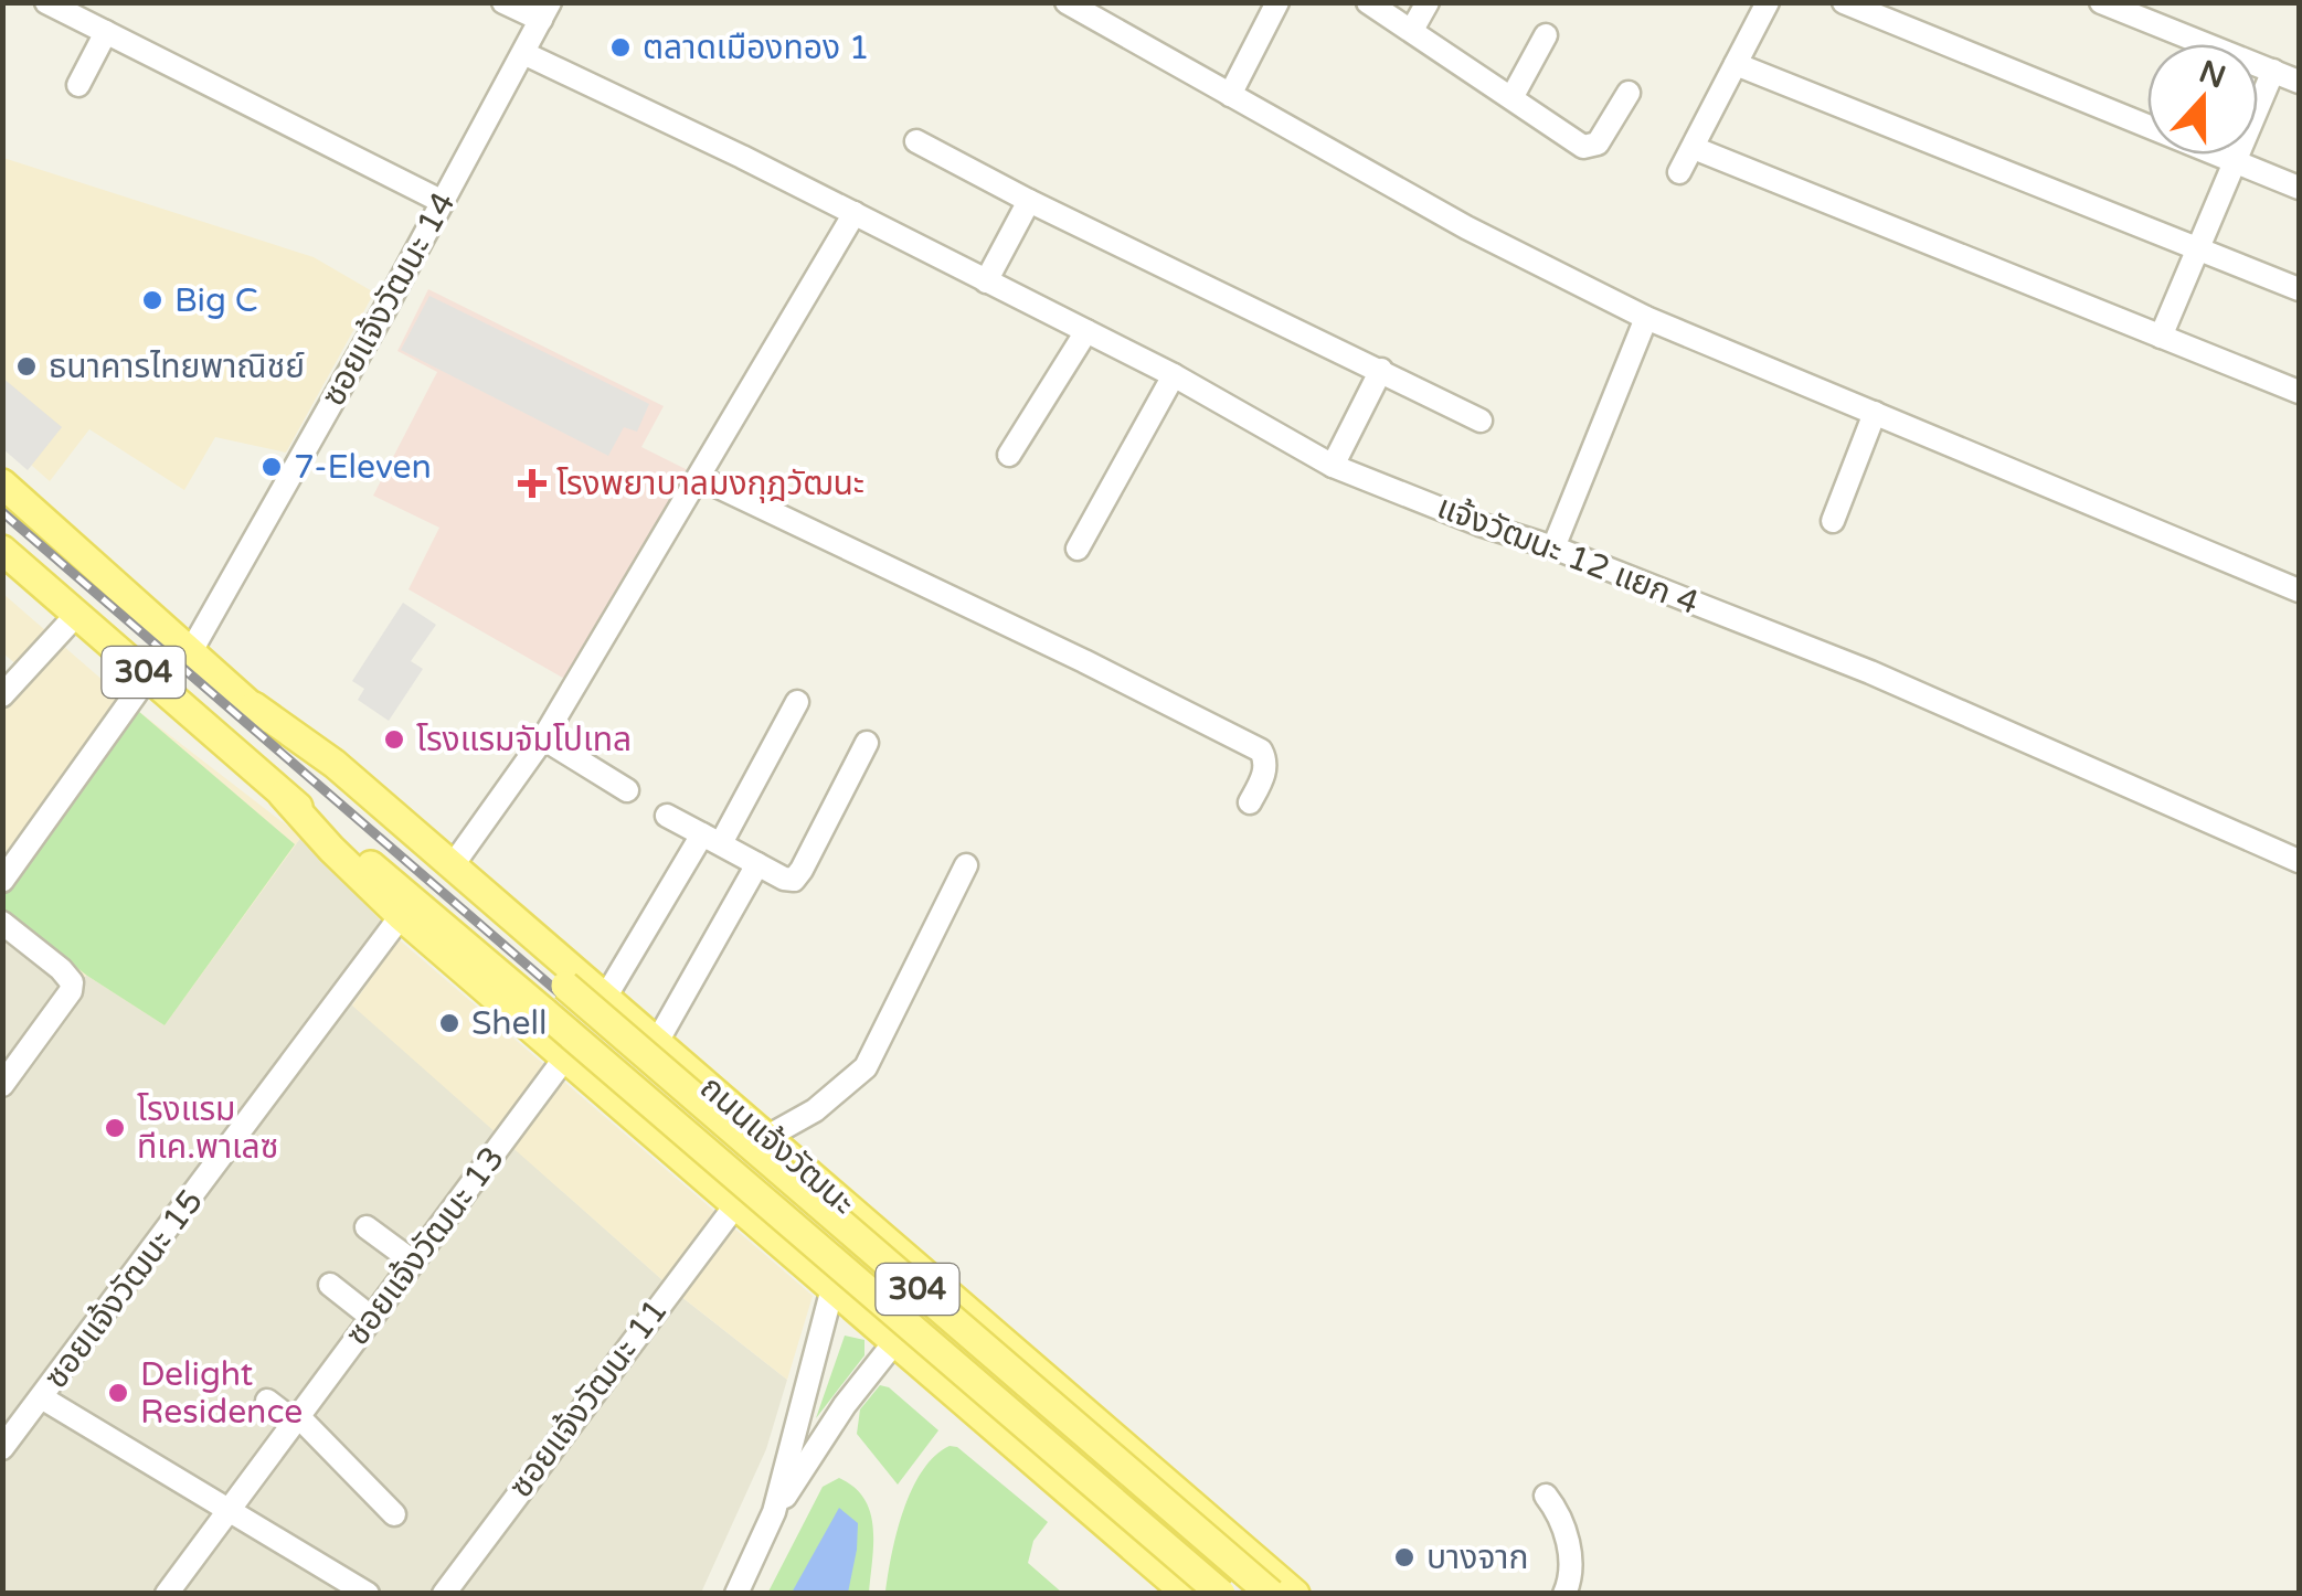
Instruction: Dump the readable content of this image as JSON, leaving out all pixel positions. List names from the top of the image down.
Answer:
{
  "streets": {
    "main road": ["304", "ถนนแจ้งวัฒนะ"],
    "street": [
      "ซอยแจ้งวัฒนะ 14",
      "แจ้งวัฒนะ 12 แยก 4",
      "ซอยแจ้งวัฒนะ 13",
      "ซอยแจ้งวัฒนะ 15",
      "ซอยแจ้งวัฒนะ 11"
    ]
  },
  "crossings": [
    ["ซอยแจ้งวัฒนะ 14", "แจ้งวัฒนะ 12 แยก 4"],
    ["ซอยแจ้งวัฒนะ 14", "ถนนแจ้งวัฒนะ"],
    ["ถนนแจ้งวัฒนะ", "ซอยแจ้งวัฒนะ 13"],
    ["ถนนแจ้งวัฒนะ", "ซอยแจ้งวัฒนะ 15"],
    ["ถนนแจ้งวัฒนะ", "ซอยแจ้งวัฒนะ 11"]
  ],
  "places": {
    "other": [
      "ตลาดเมืองทอง 1",
      "Big C",
      "ธนาคารไทยพาณิชย์",
      "7-Eleven",
      "โรงแรมจัมโปเทล",
      "Shell",
      "โรงแรม ทีเค.พาเลซ",
      "Delight Residence",
      "บางจาก"
    ],
    "health": ["โรงพยาบาลมงกุฎวัฒนะ"]
  },
  "north": "top"
}
